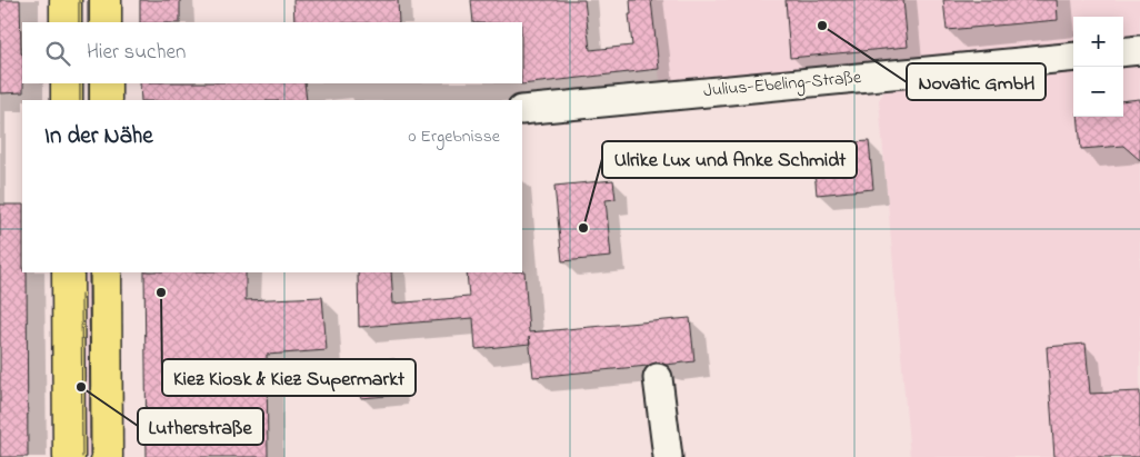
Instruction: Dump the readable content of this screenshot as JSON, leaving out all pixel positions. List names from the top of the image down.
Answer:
{
  "streets": {
    "street": ["Julius-Ebeling-Straße"]
  },
  "places": [
    "Novatic GmbH",
    "Ulrike Lux und Anke Schmidt",
    "Kiez Kiosk & Kiez Supermarkt",
    "Lutherstraße"
  ],
  "page": {
    "map_buttons": ["+", "−"],
    "search": "Hier suchen",
    "heading": ["In der Nähe", "0 Ergebnisse"]
  }
}
